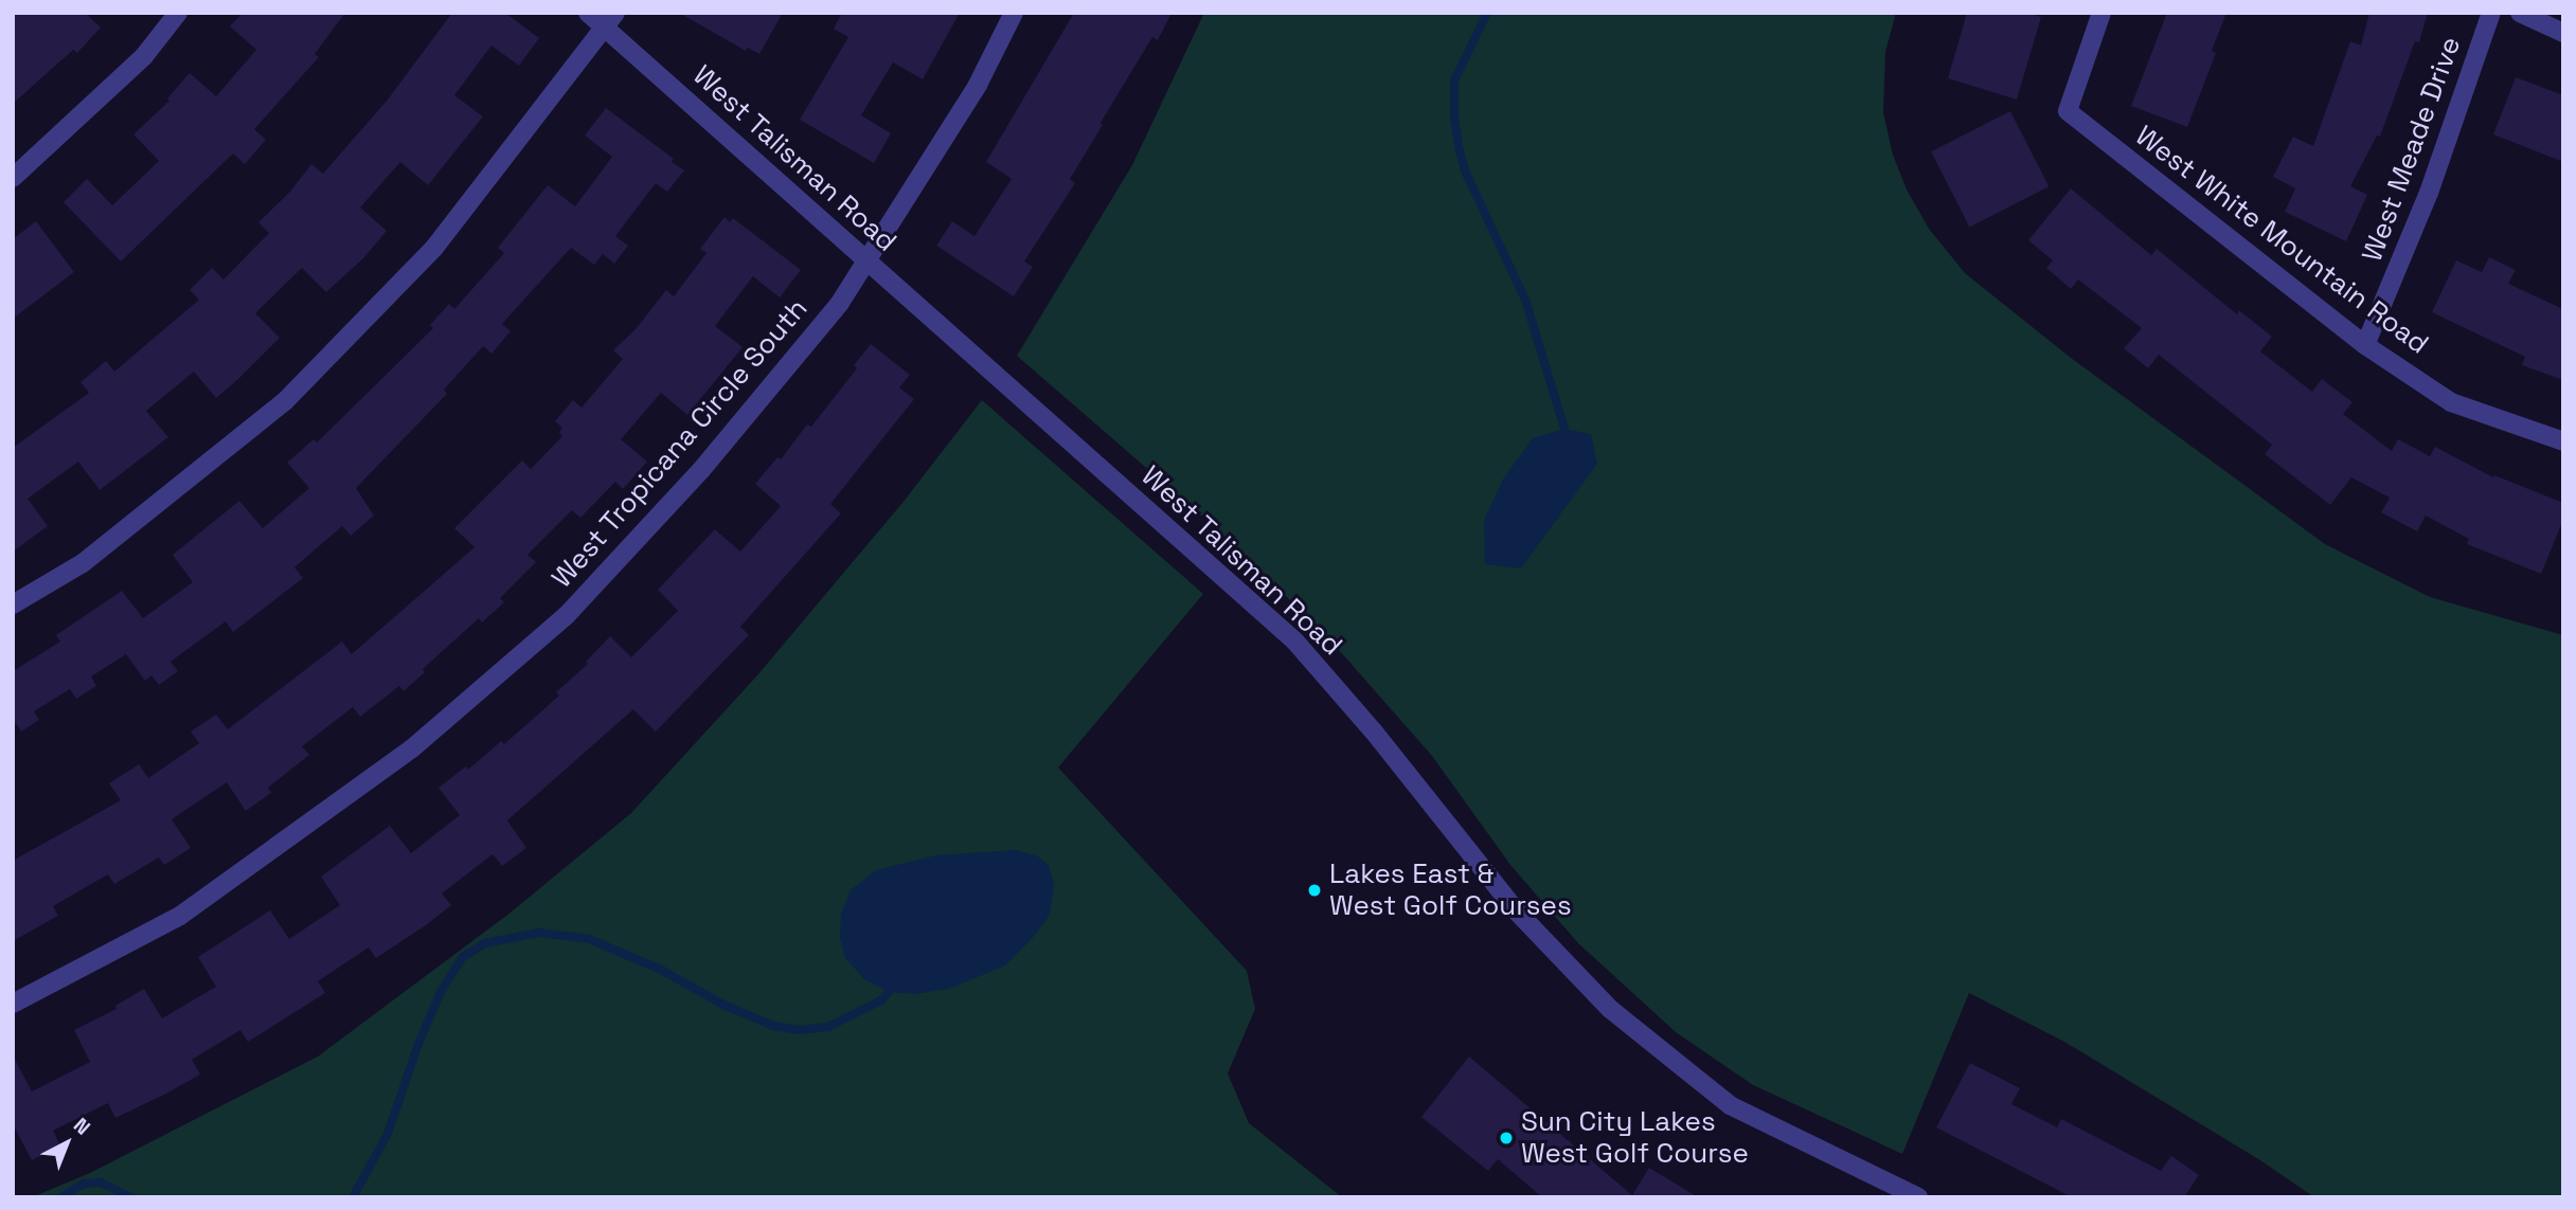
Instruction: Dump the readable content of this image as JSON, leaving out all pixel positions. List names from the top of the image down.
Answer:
{
  "streets": {
    "street": [
      "West Meade Drive",
      "West Talisman Road",
      "West White Mountain Road",
      "West Tropicana Circle South"
    ]
  },
  "crossings": [
    ["West Meade Drive", "West White Mountain Road"],
    ["West Talisman Road", "West Tropicana Circle South"]
  ],
  "places": ["Lakes East & West Golf Courses", "Sun City Lakes West Golf Course"],
  "north": "top right"
}
